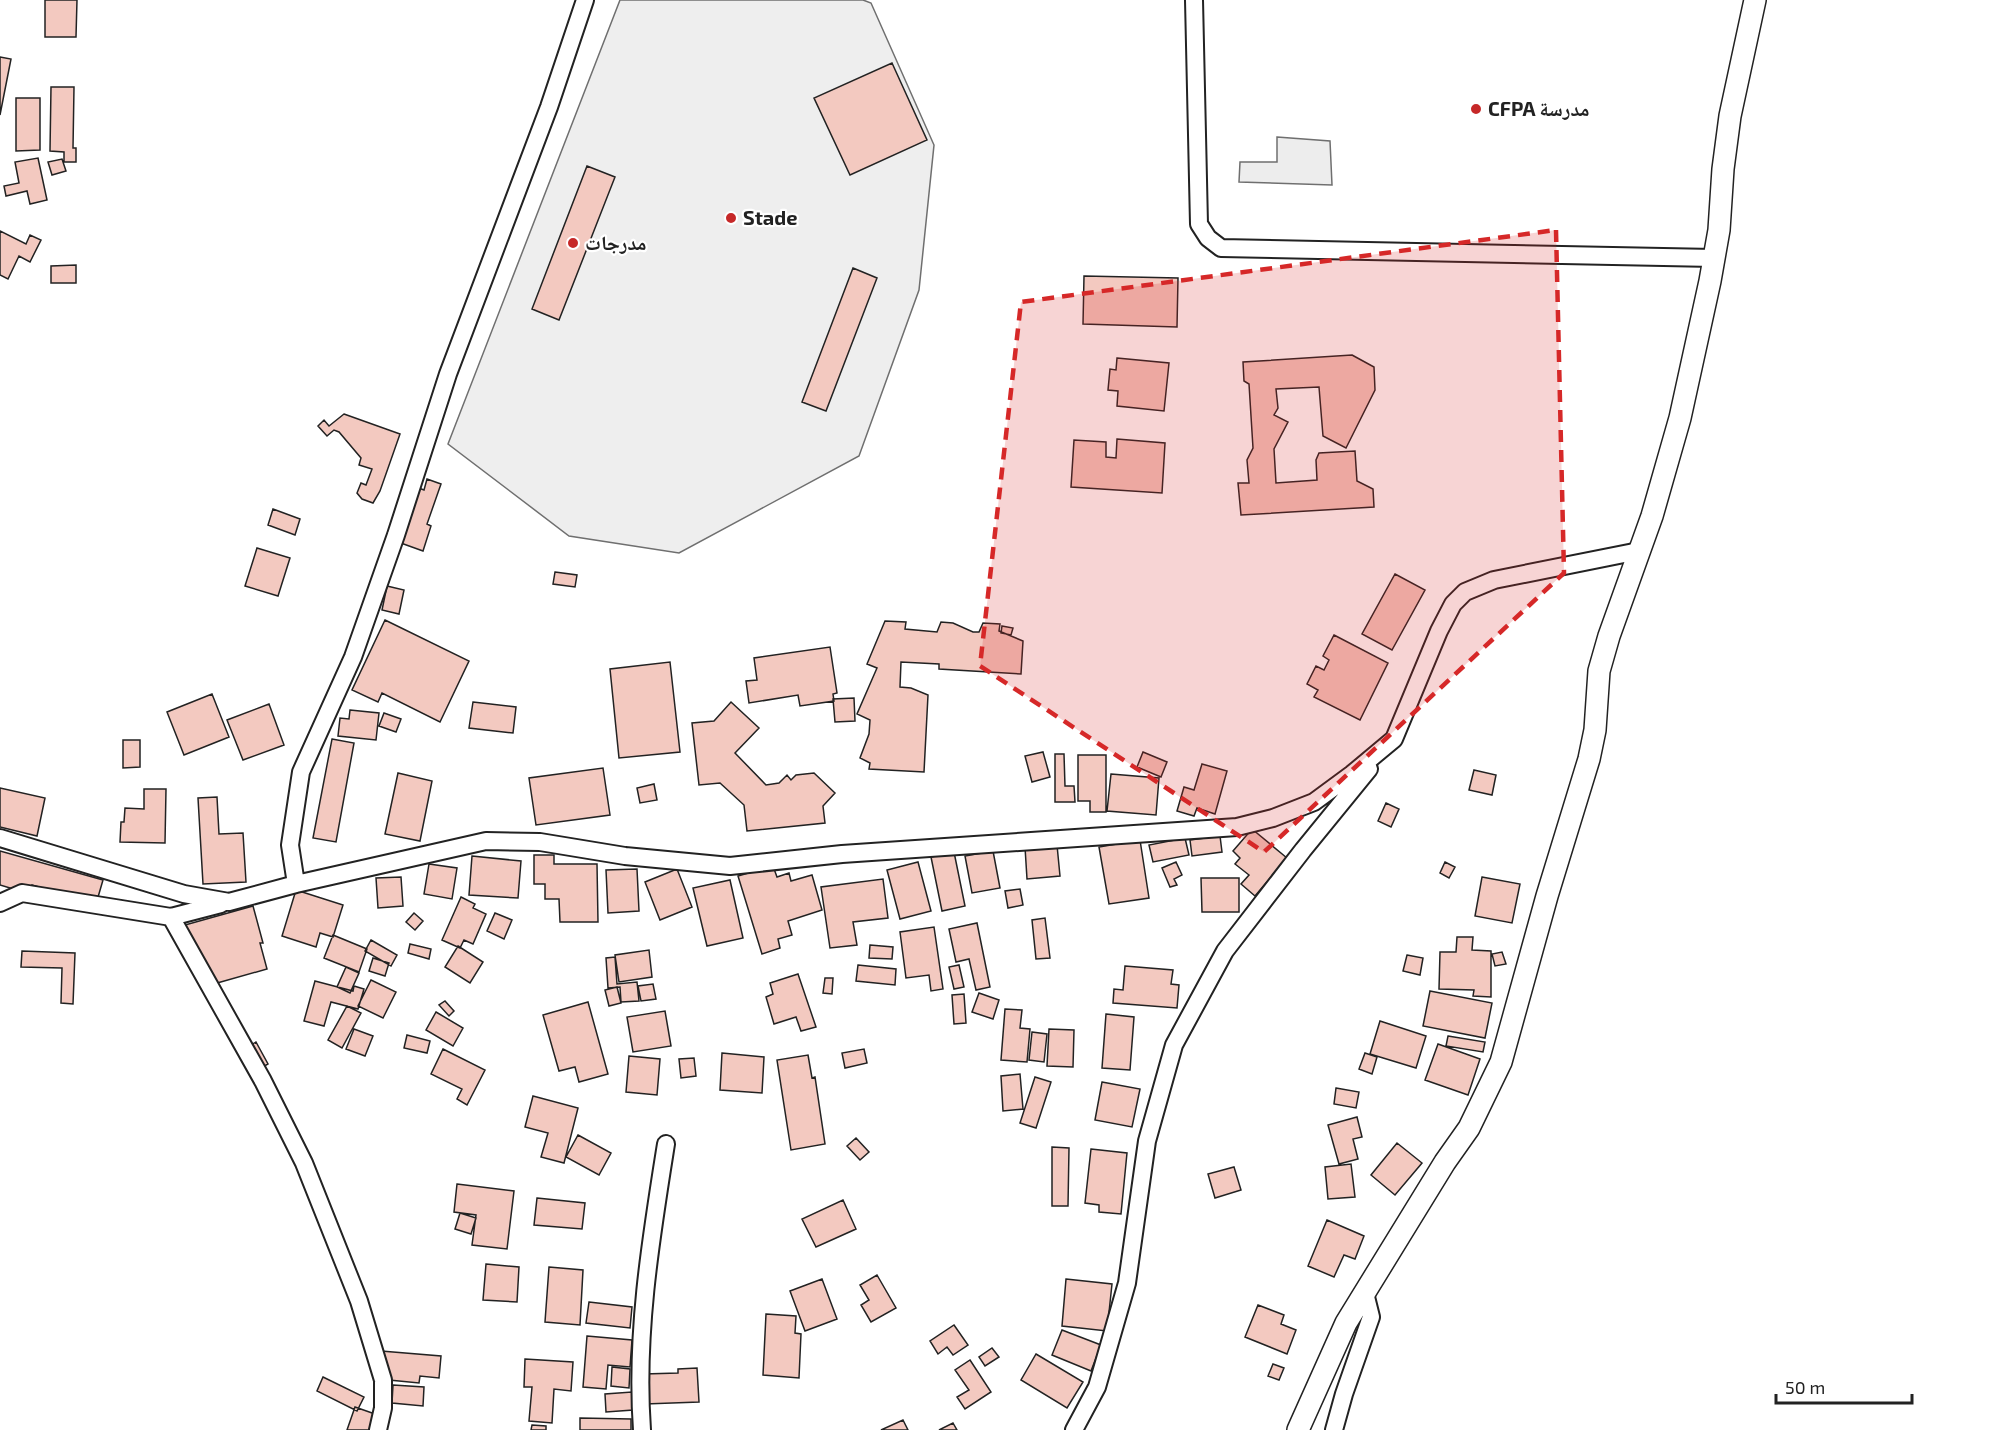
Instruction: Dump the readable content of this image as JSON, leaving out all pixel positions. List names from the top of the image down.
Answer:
{
  "places": ["CFPA مدرسة", "Stade", "مدرجات"],
  "scale_bar": "50 m"
}
